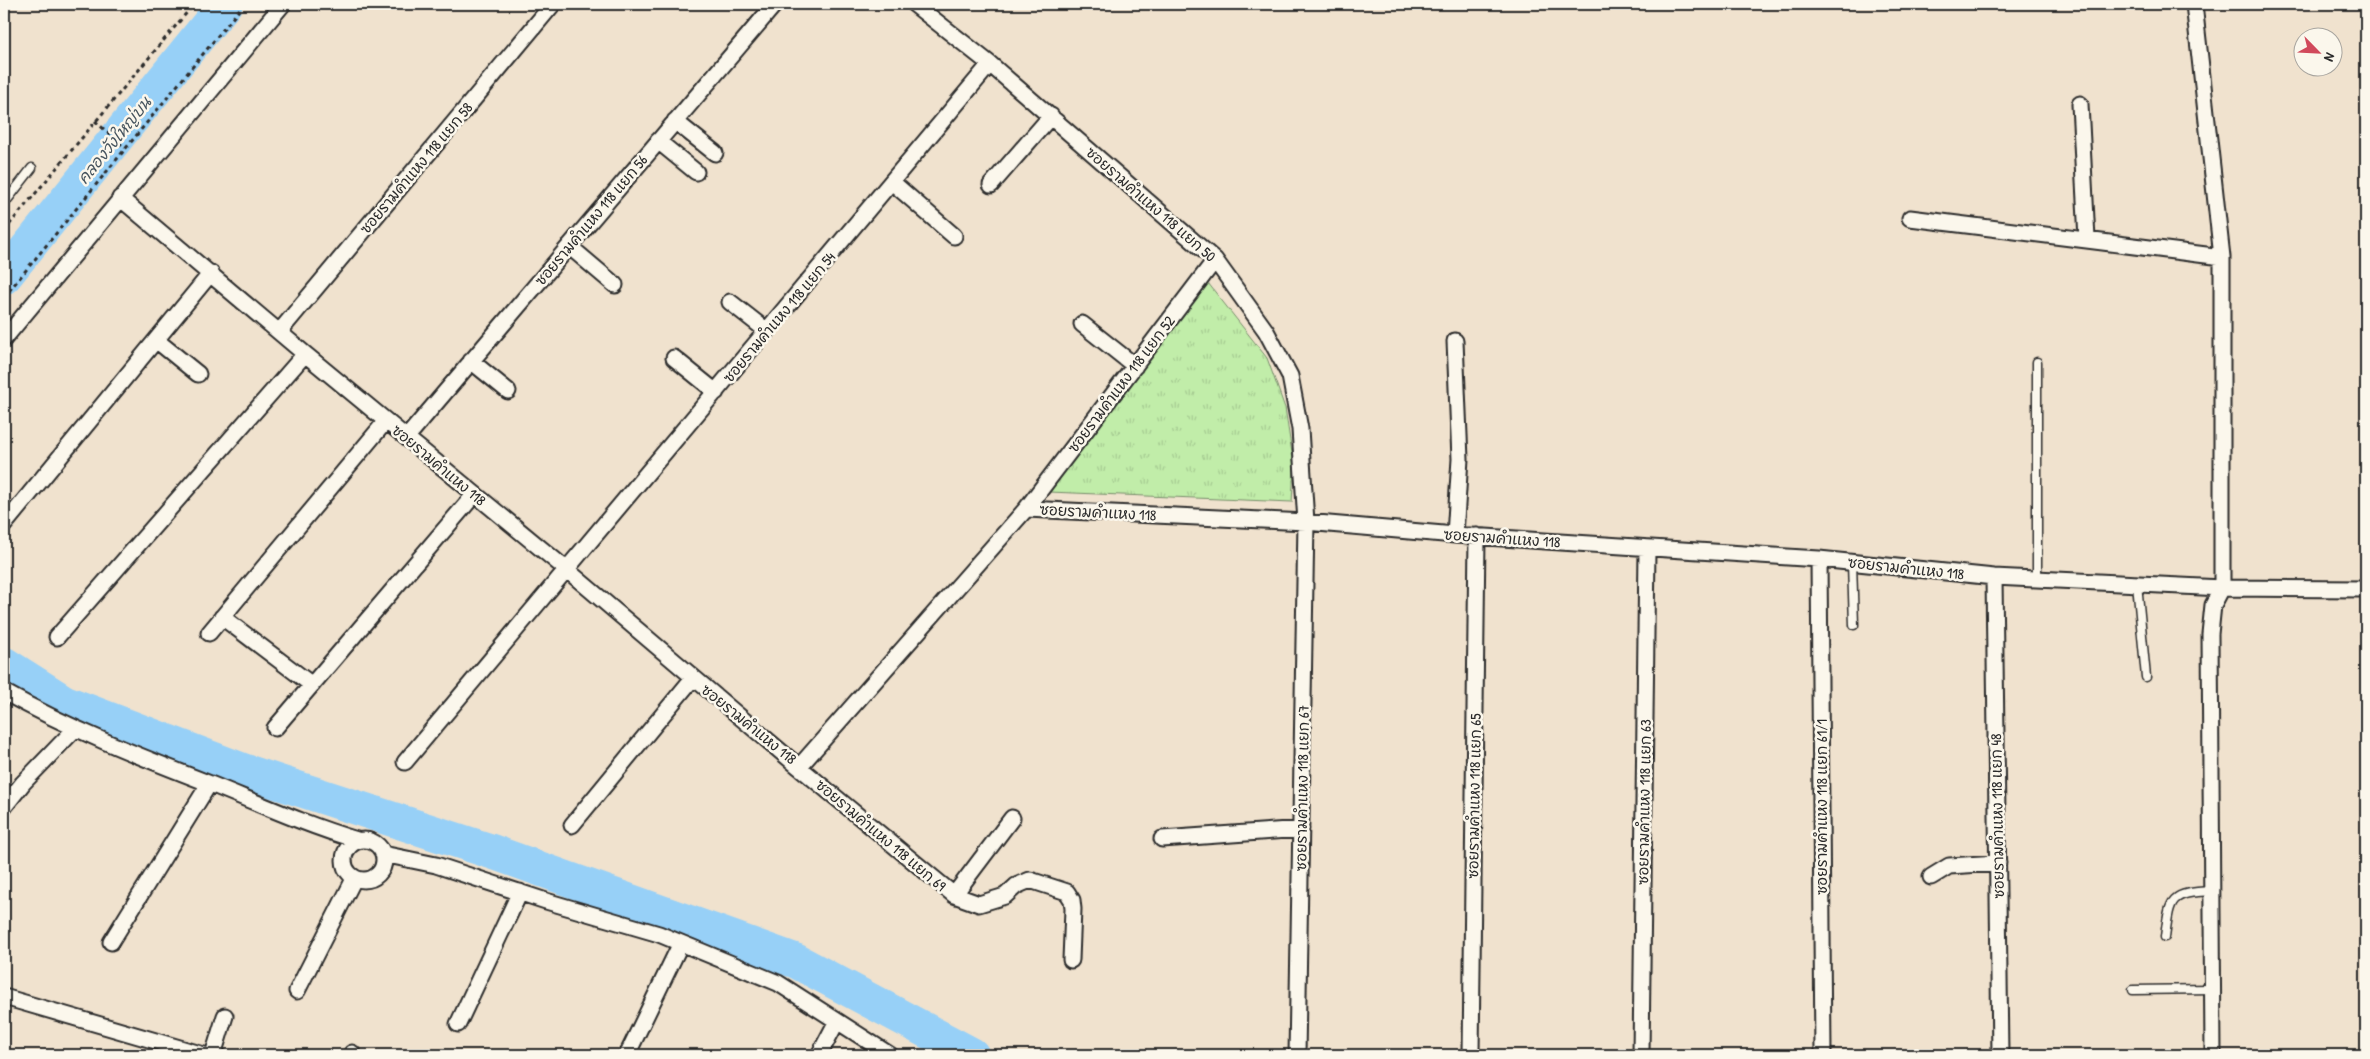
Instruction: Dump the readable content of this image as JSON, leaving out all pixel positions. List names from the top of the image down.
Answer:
{
  "streets": {
    "street": [
      "ซอยรามคำแหง 118 แยก 58",
      "ซอยรามคำแหง 118 แยก 50",
      "ซอยรามคำแหง 118 แยก 56",
      "ซอยรามคำแหง 118 แยก 54",
      "ซอยรามคำแหง 118 แยก 52",
      "ซอยรามคำแหง 118",
      "ซอยรามคำแหง 118 แยก 67",
      "ซอยรามคำแหง 118 แยก 65",
      "ซอยรามคำแหง 118 แยก 63",
      "ซอยรามคำแหง 118 แยก 61/1",
      "ซอยรามคำแหง 118 แยก 48",
      "ซอยรามคำแหง 118 แยก 69"
    ]
  },
  "crossings": [
    ["ซอยรามคำแหง 118 แยก 58", "ซอยรามคำแหง 118"],
    ["ซอยรามคำแหง 118 แยก 50", "ซอยรามคำแหง 118 แยก 54"],
    ["ซอยรามคำแหง 118 แยก 50", "ซอยรามคำแหง 118 แยก 52"],
    ["ซอยรามคำแหง 118 แยก 50", "ซอยรามคำแหง 118"],
    ["ซอยรามคำแหง 118 แยก 50", "ซอยรามคำแหง 118 แยก 67"],
    ["ซอยรามคำแหง 118 แยก 56", "ซอยรามคำแหง 118"],
    ["ซอยรามคำแหง 118 แยก 54", "ซอยรามคำแหง 118"],
    ["ซอยรามคำแหง 118 แยก 52", "ซอยรามคำแหง 118"],
    ["ซอยรามคำแหง 118", "ซอยรามคำแหง 118 แยก 67"],
    ["ซอยรามคำแหง 118", "ซอยรามคำแหง 118 แยก 65"],
    ["ซอยรามคำแหง 118", "ซอยรามคำแหง 118 แยก 63"],
    ["ซอยรามคำแหง 118", "ซอยรามคำแหง 118 แยก 61/1"],
    ["ซอยรามคำแหง 118", "ซอยรามคำแหง 118 แยก 48"],
    ["ซอยรามคำแหง 118", "ซอยรามคำแหง 118 แยก 69"]
  ],
  "water": ["คลองวังใหญ่บน"],
  "north": "bottom right"
}
